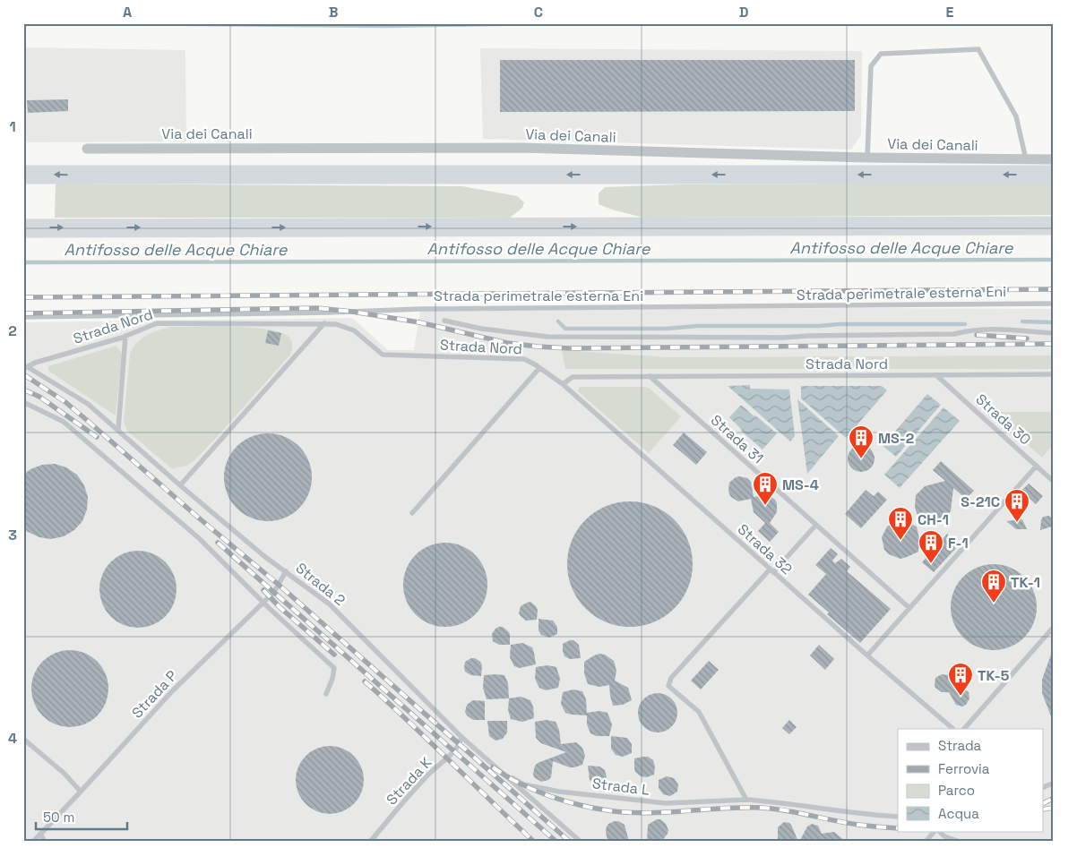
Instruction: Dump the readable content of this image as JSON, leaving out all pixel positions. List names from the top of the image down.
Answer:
{
  "streets": {
    "street": ["Via dei Canali"],
    "lane": [
      "Strada perimetrale esterna Eni",
      "Strada Nord",
      "Strada 30",
      "Strada 31",
      "Strada 32",
      "Strada 2",
      "Strada P",
      "Strada K",
      "Strada L"
    ]
  },
  "crossings": [
    ["Strada Nord", "Strada 30"],
    ["Strada Nord", "Strada 31"],
    ["Strada Nord", "Strada 32"],
    ["Strada Nord", "Strada 2"],
    ["Strada 2", "Strada P"],
    ["Strada 2", "Strada K"],
    ["Strada 2", "Strada L"]
  ],
  "water": ["Antifosso delle Acque Chiare"],
  "places": {
    "building": [
      "MS-2",
      "MS-4",
      "S-21C",
      "CH-1",
      "F-1",
      "TK-1",
      "TK-5"
    ]
  },
  "legend": [
    "Strada",
    "Ferrovia",
    "Parco",
    "Acqua"
  ],
  "scale_bar": "50 m",
  "grid": {
    "columns": [
      "A",
      "B",
      "C",
      "D",
      "E"
    ],
    "rows": [
      "1",
      "2",
      "3",
      "4"
    ]
  }
}
